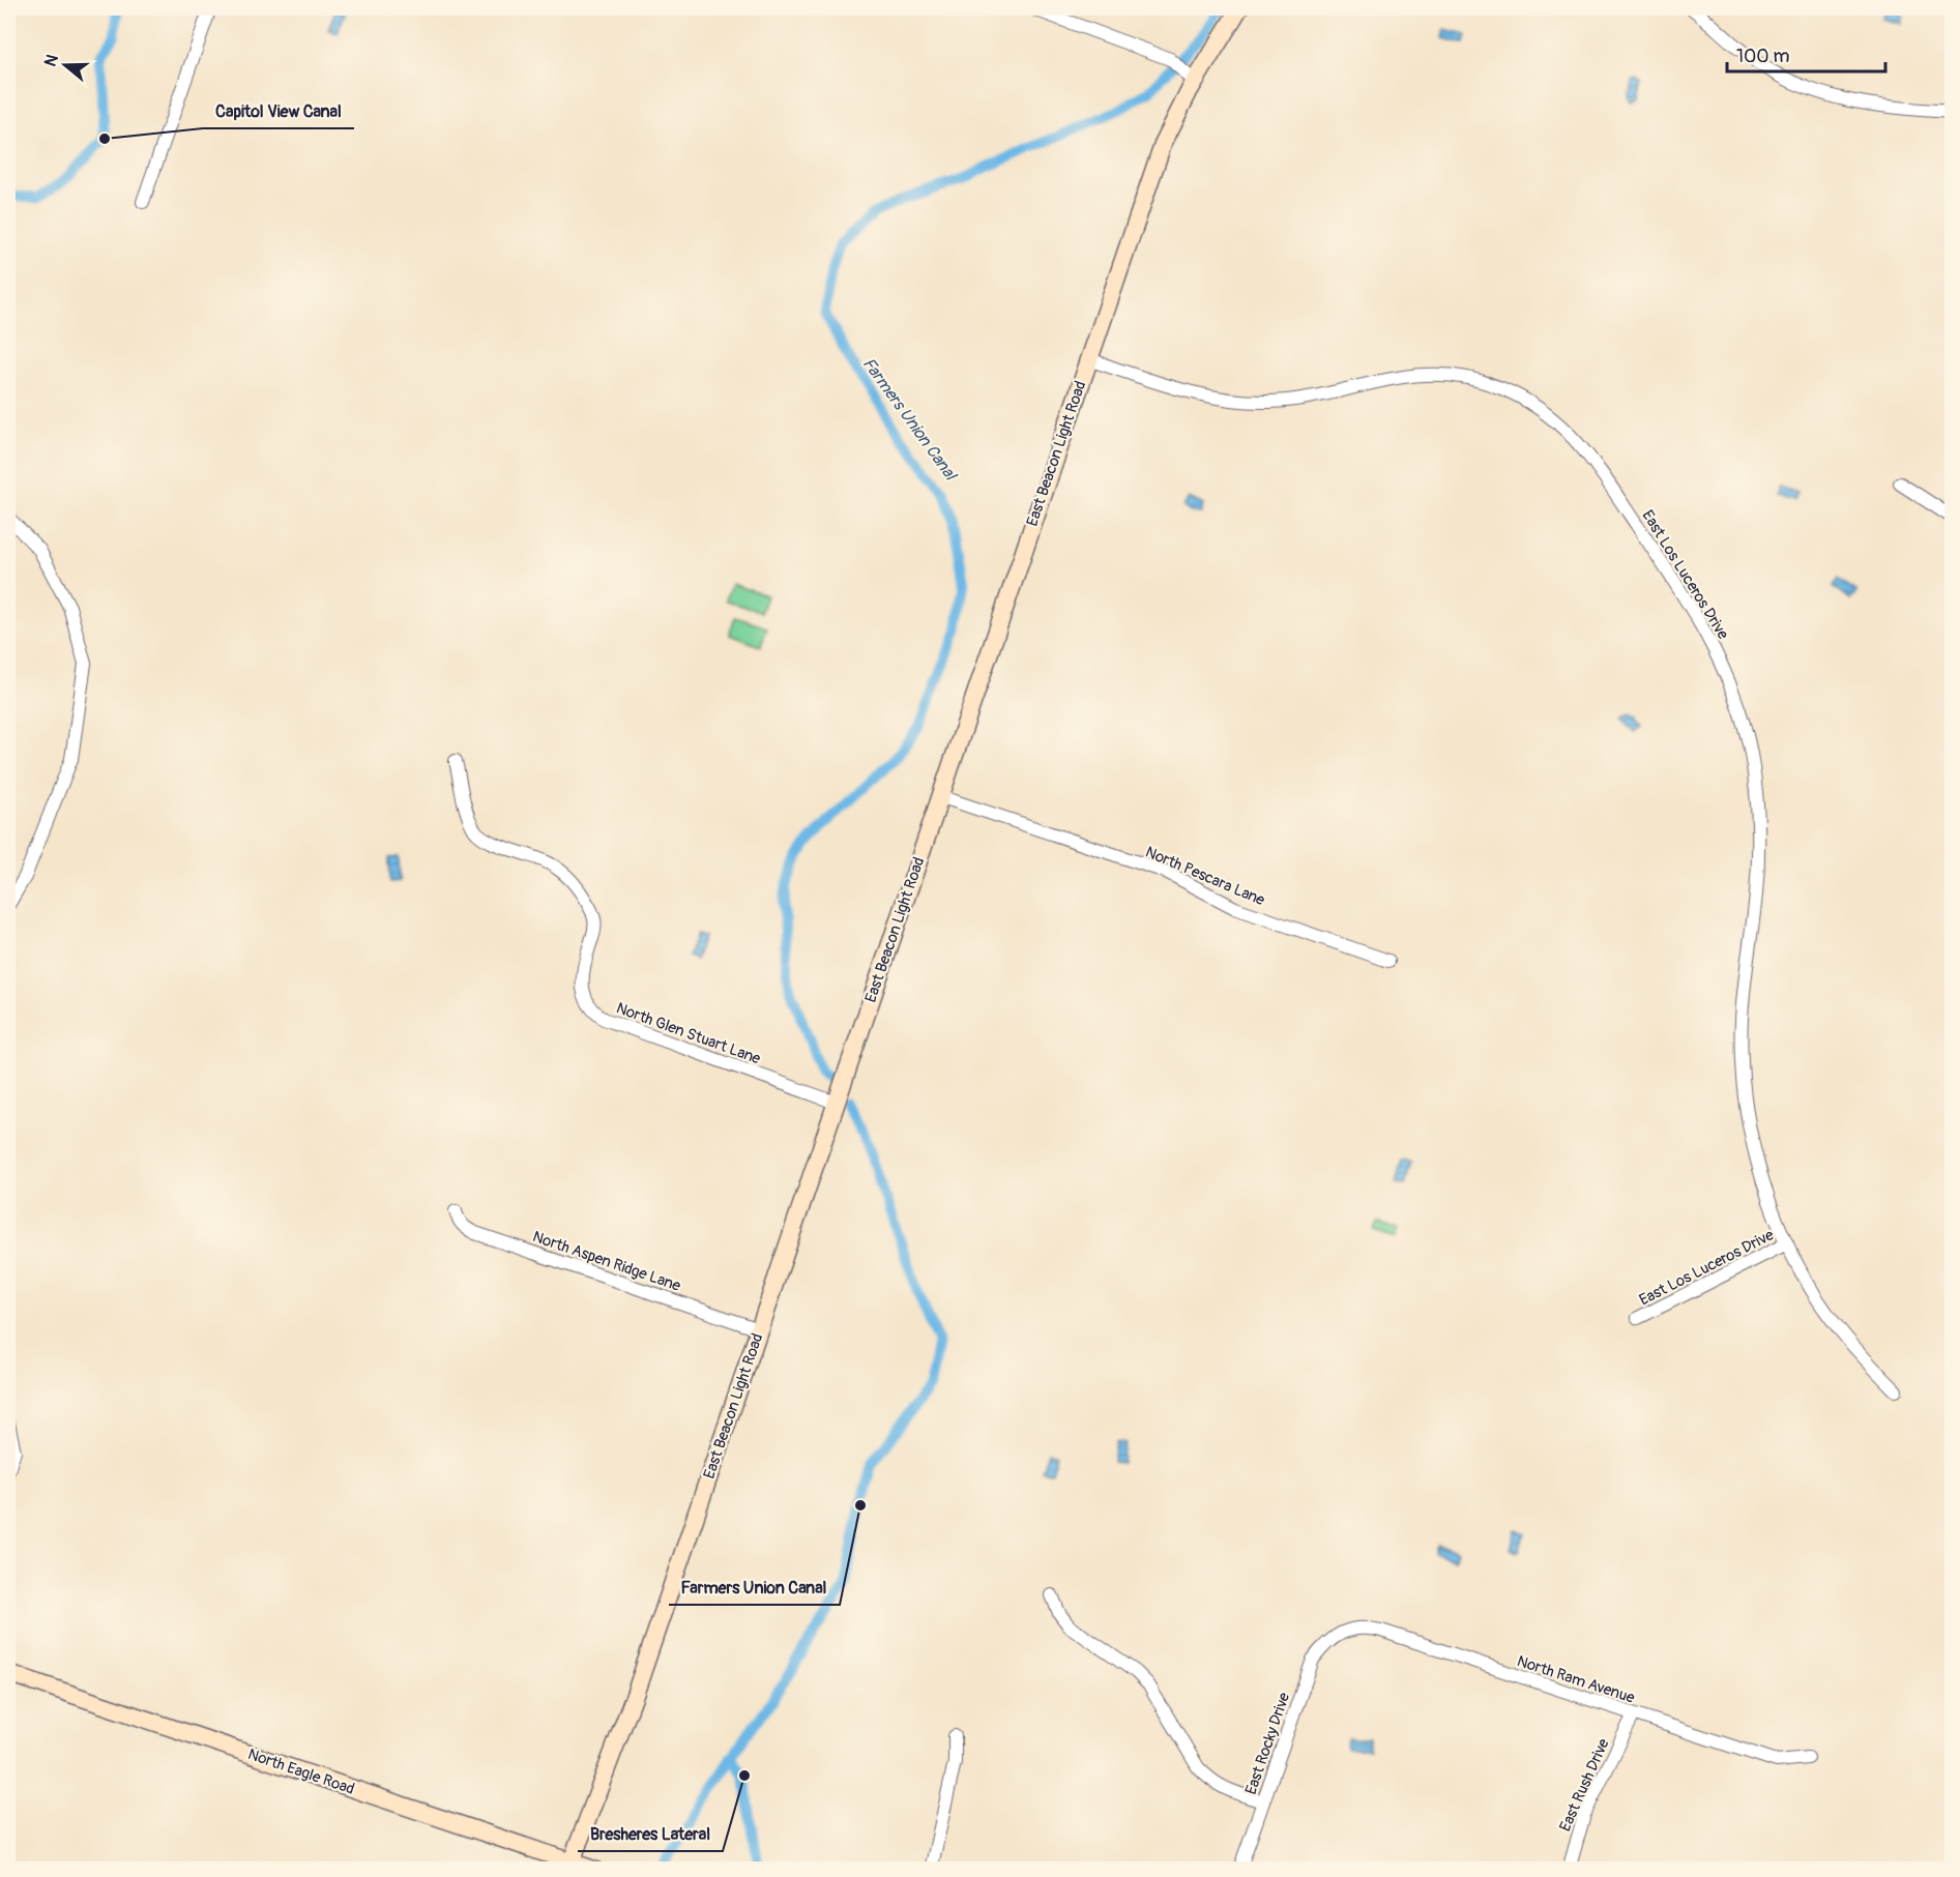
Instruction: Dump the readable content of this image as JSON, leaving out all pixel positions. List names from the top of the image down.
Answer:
{
  "streets": {
    "main road": ["East Beacon Light Road", "North Eagle Road"],
    "street": [
      "East Los Luceros Drive",
      "North Pescara Lane",
      "North Glen Stuart Lane",
      "North Aspen Ridge Lane",
      "North Ram Avenue",
      "East Rocky Drive",
      "East Rush Drive"
    ]
  },
  "crossings": [
    ["East Beacon Light Road", "East Los Luceros Drive"],
    ["East Beacon Light Road", "North Pescara Lane"],
    ["East Beacon Light Road", "North Glen Stuart Lane"],
    ["East Beacon Light Road", "North Aspen Ridge Lane"],
    ["East Beacon Light Road", "North Eagle Road"],
    ["North Ram Avenue", "East Rocky Drive"],
    ["North Ram Avenue", "East Rush Drive"]
  ],
  "water": ["Farmers Union Canal"],
  "places": ["Capitol View Canal", "Farmers Union Canal", "Bresheres Lateral"],
  "scale_bar": "100 m",
  "north": "left"
}
